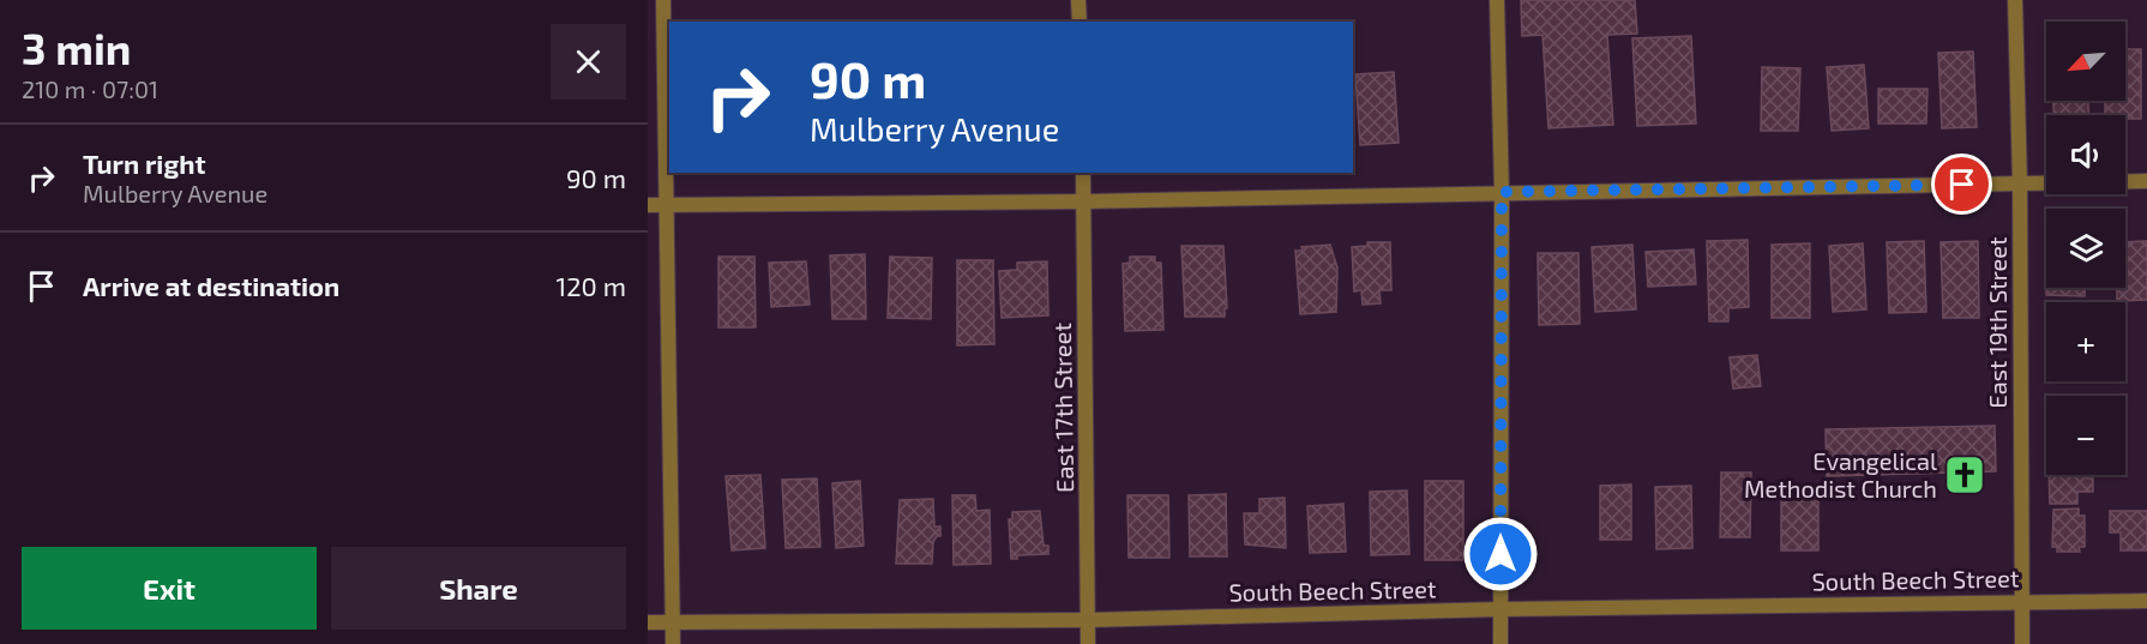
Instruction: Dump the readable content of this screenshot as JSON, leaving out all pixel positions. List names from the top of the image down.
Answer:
{
  "streets": {
    "street": ["East 19th Street", "East 17th Street", "South Beech Street"]
  },
  "crossings": [
    ["East 19th Street", "South Beech Street"],
    ["East 17th Street", "South Beech Street"]
  ],
  "places": {
    "church": ["Evangelical Methodist Church"]
  },
  "north": "bottom left",
  "page": {
    "heading": ["3 min", "210 m · 07:01"],
    "map_buttons": ["+", "−"],
    "turn": ["90 m", "Mulberry Avenue"],
    "list": [
      {
        "name": "Turn right",
        "note": "Mulberry Avenue",
        "value": "90 m"
      },
      {
        "name": "Arrive at destination",
        "value": "120 m"
      }
    ],
    "buttons": ["Exit", "Share"]
  }
}
